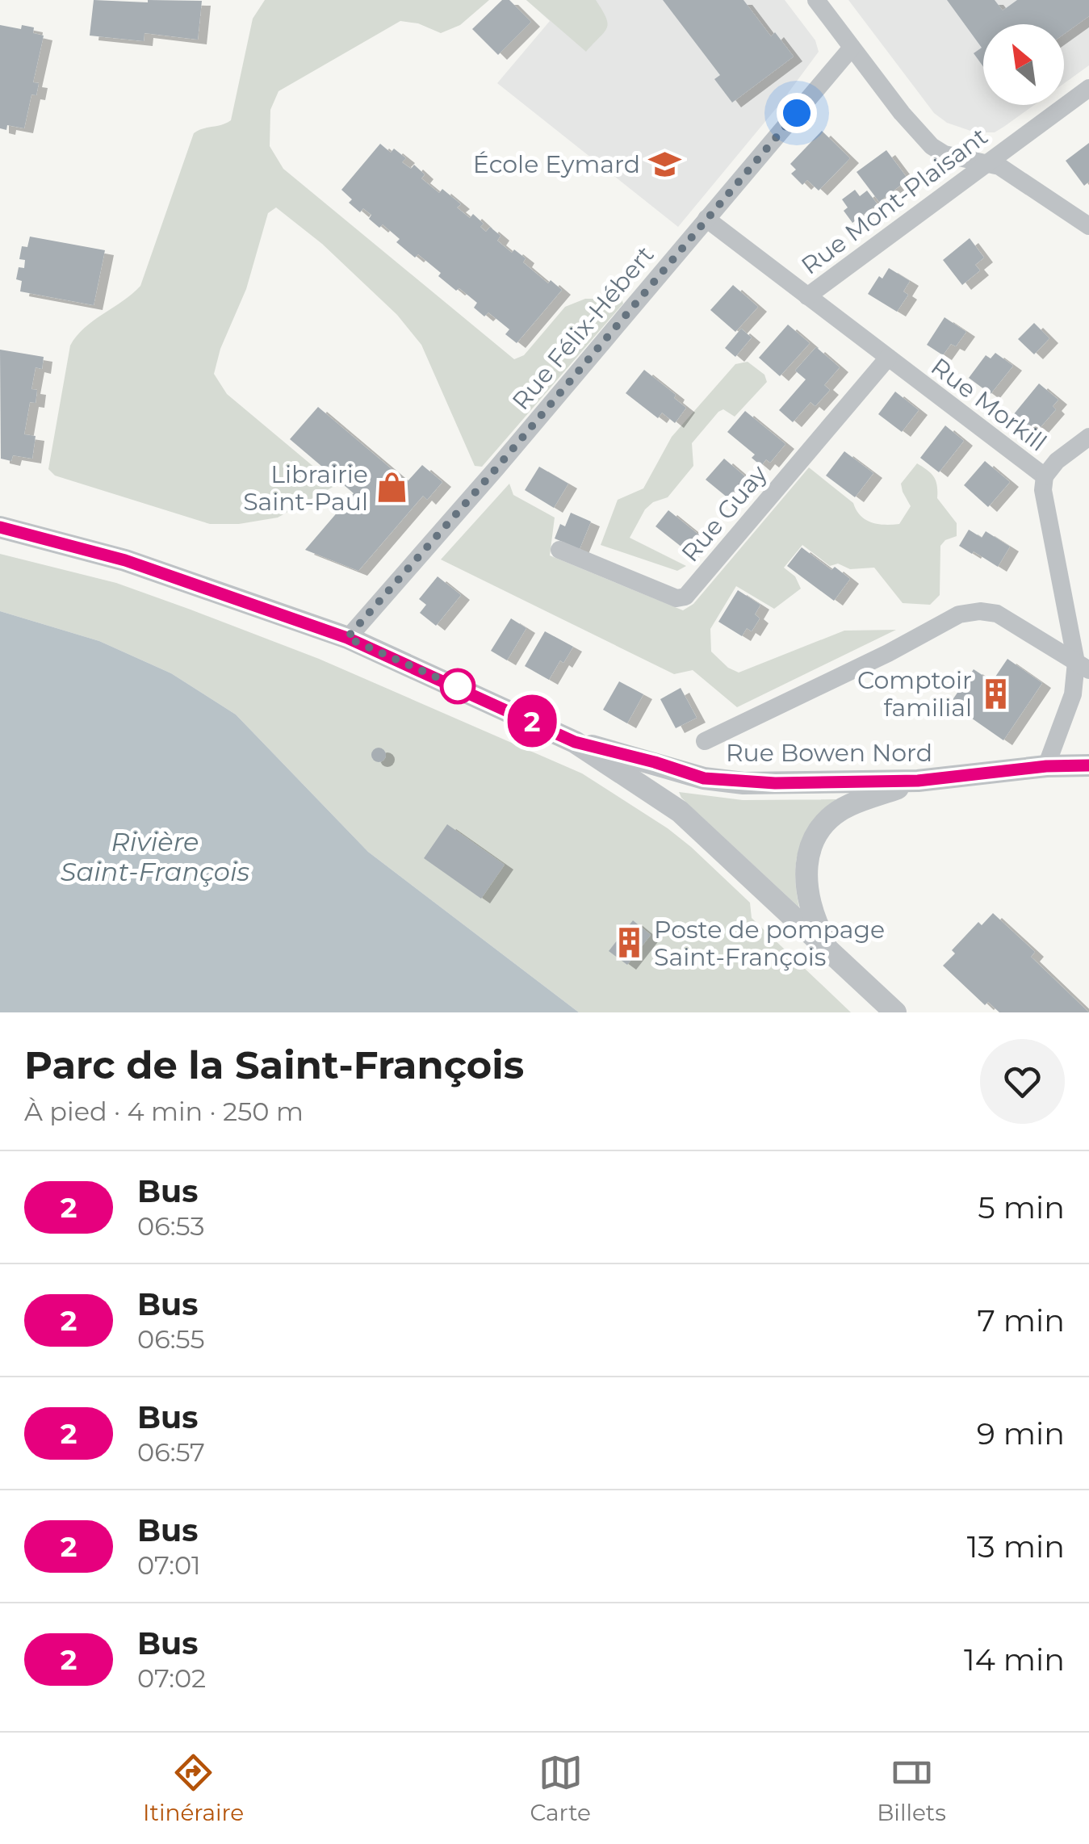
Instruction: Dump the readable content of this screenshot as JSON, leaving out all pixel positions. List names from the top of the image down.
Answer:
{
  "streets": {
    "street": [
      "Rue Mont-Plaisant",
      "Rue Félix-Hébert",
      "Rue Morkill",
      "Rue Guay",
      "Rue Bowen Nord"
    ]
  },
  "crossings": [
    ["Rue Mont-Plaisant", "Rue Morkill"],
    ["Rue Félix-Hébert", "Rue Morkill"],
    ["Rue Morkill", "Rue Guay"],
    ["Rue Morkill", "Rue Bowen Nord"]
  ],
  "water": ["Rivière Saint-François"],
  "places": {
    "school or university": ["École Eymard"],
    "shop": ["Librairie Saint-Paul"],
    "building": ["Comptoir familial", "Poste de pompage Saint-François"]
  },
  "lines": ["bus line 2"],
  "north": "top left",
  "page": {
    "on_map": "2",
    "heading": ["Parc de la Saint-François", "À pied · 4 min · 250 m"],
    "list": [
      {
        "mark": "2",
        "name": "Bus",
        "note": "06:53",
        "value": "5 min"
      },
      {
        "mark": "2",
        "name": "Bus",
        "note": "06:55",
        "value": "7 min"
      },
      {
        "mark": "2",
        "name": "Bus",
        "note": "06:57",
        "value": "9 min"
      },
      {
        "mark": "2",
        "name": "Bus",
        "note": "07:01",
        "value": "13 min"
      },
      {
        "mark": "2",
        "name": "Bus",
        "note": "07:02",
        "value": "14 min"
      }
    ],
    "tabs": ["Itinéraire", "Carte", "Billets"]
  }
}
